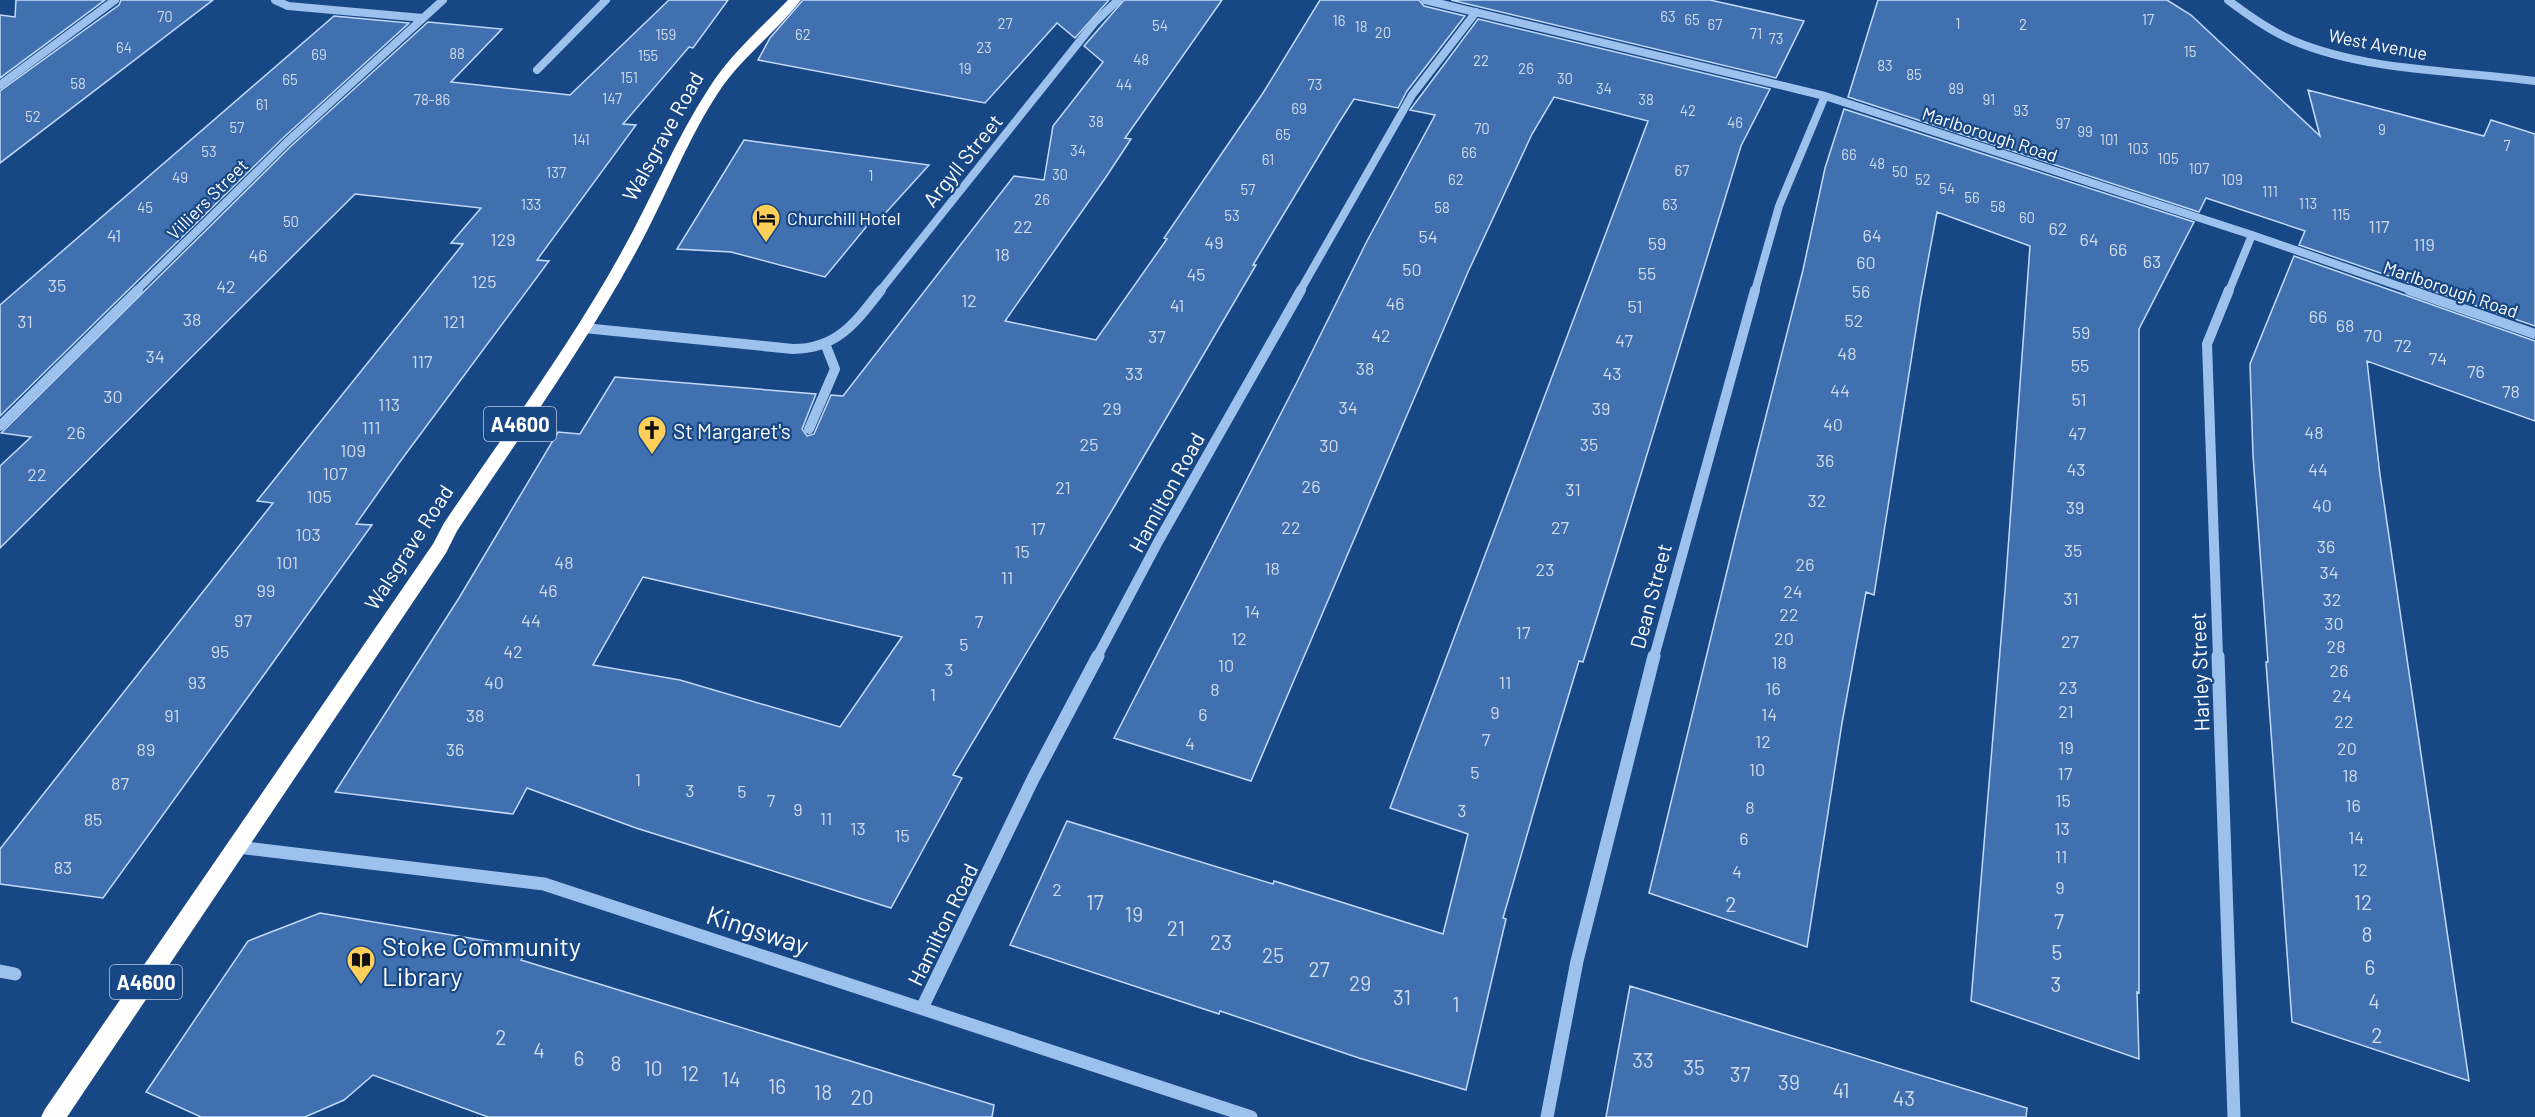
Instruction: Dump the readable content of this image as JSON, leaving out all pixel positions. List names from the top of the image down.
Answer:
{
  "streets": {
    "highway": ["Walsgrave Road", "A4600"],
    "street": [
      "West Avenue",
      "Marlborough Road",
      "Argyll Street",
      "Villiers Street",
      "Hamilton Road",
      "Dean Street",
      "Harley Street",
      "Kingsway"
    ]
  },
  "crossings": [
    ["Marlborough Road", "Hamilton Road"],
    ["Marlborough Road", "Dean Street"],
    ["Marlborough Road", "Harley Street"],
    ["Walsgrave Road", "Kingsway"],
    ["Hamilton Road", "Kingsway"]
  ],
  "places": {
    "hotel": ["Churchill Hotel"],
    "church": ["St Margaret's"],
    "library": ["Stoke Community Library"]
  },
  "house_numbers": [
    "70",
    "63",
    "65",
    "17",
    "16",
    "27",
    "1",
    "67",
    "2",
    "54",
    "18",
    "20",
    "71",
    "159",
    "62",
    "73",
    "64",
    "23",
    "15",
    "88",
    "69",
    "155",
    "48",
    "22",
    "83",
    "19",
    "26",
    "85",
    "151",
    "30",
    "65",
    "58",
    "44",
    "73",
    "34",
    "89",
    "147",
    "78-86",
    "38",
    "91",
    "61",
    "69",
    "42",
    "93",
    "52",
    "38",
    "46",
    "97",
    "57",
    "70",
    "9",
    "99",
    "65",
    "141",
    "101",
    "7",
    "103",
    "34",
    "53",
    "66",
    "66",
    "105",
    "61",
    "48",
    "107",
    "67",
    "50",
    "137",
    "30",
    "1",
    "49",
    "62",
    "52",
    "109",
    "54",
    "57",
    "111",
    "56",
    "26",
    "113",
    "133",
    "63",
    "58",
    "45",
    "58",
    "115",
    "53",
    "60",
    "50",
    "22",
    "117",
    "62",
    "41",
    "64",
    "54",
    "129",
    "64",
    "49",
    "59",
    "119",
    "66",
    "18",
    "46",
    "63",
    "60",
    "50",
    "55",
    "45",
    "125",
    "35",
    "42",
    "56",
    "12",
    "46",
    "41",
    "51",
    "66",
    "38",
    "52",
    "31",
    "121",
    "68",
    "59",
    "42",
    "70",
    "37",
    "47",
    "72",
    "48",
    "34",
    "74",
    "117",
    "55",
    "38",
    "76",
    "33",
    "43",
    "44",
    "78",
    "30",
    "51",
    "113",
    "34",
    "29",
    "39",
    "40",
    "111",
    "26",
    "48",
    "47",
    "25",
    "35",
    "30",
    "109",
    "36",
    "43",
    "44",
    "107",
    "22",
    "26",
    "21",
    "31",
    "105",
    "32",
    "40",
    "39",
    "22",
    "27",
    "17",
    "103",
    "36",
    "35",
    "15",
    "101",
    "48",
    "26",
    "18",
    "23",
    "34",
    "11",
    "99",
    "46",
    "24",
    "31",
    "32",
    "14",
    "22",
    "97",
    "44",
    "7",
    "30",
    "17",
    "12",
    "20",
    "27",
    "5",
    "28",
    "95",
    "42",
    "18",
    "10",
    "3",
    "26",
    "93",
    "40",
    "11",
    "23",
    "16",
    "8",
    "1",
    "24",
    "21",
    "9",
    "6",
    "14",
    "91",
    "38",
    "22",
    "7",
    "12",
    "4",
    "19",
    "20",
    "89",
    "36",
    "10",
    "5",
    "17",
    "18",
    "1",
    "87",
    "3",
    "5",
    "7",
    "15",
    "16",
    "8",
    "9",
    "3",
    "11",
    "85",
    "13",
    "13",
    "15",
    "14",
    "6",
    "11",
    "83",
    "12",
    "4",
    "9",
    "2",
    "17",
    "12",
    "2",
    "19",
    "7",
    "21",
    "8",
    "23",
    "5",
    "25",
    "6",
    "27",
    "29",
    "3",
    "31",
    "4",
    "1",
    "2",
    "2",
    "4",
    "6",
    "33",
    "8",
    "35",
    "10",
    "12",
    "37",
    "14",
    "39",
    "16",
    "41",
    "18",
    "20",
    "43"
  ]
}
